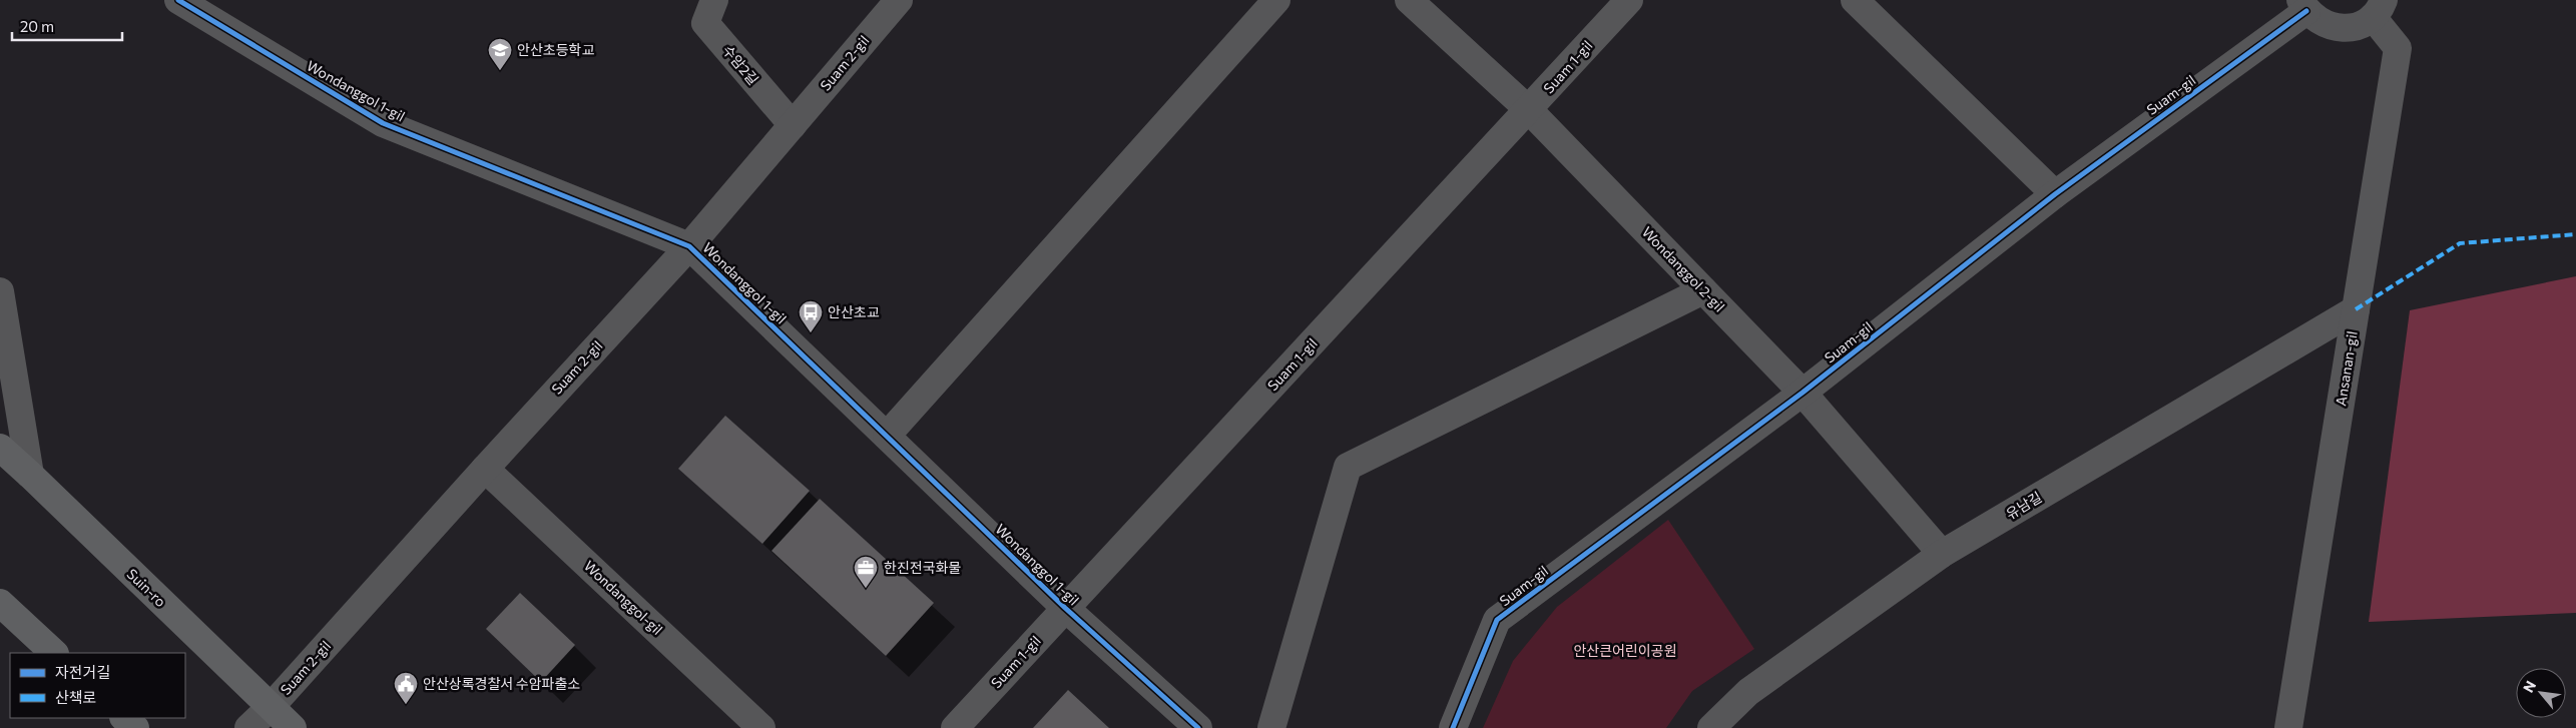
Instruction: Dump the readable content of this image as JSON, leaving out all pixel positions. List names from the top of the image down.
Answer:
{
  "streets": {
    "main road": ["Suin-ro"],
    "street": [
      "Suam 2-gil",
      "수암2길",
      "Suam 1-gil",
      "Wondanggol 1-gil",
      "Suam-gil",
      "Wondanggol 2-gil",
      "Ansanan-gil",
      "유남길",
      "Wondanggol-gil"
    ]
  },
  "crossings": [
    ["Suam 2-gil", "수암2길"],
    ["Suam 2-gil", "Wondanggol 1-gil"],
    ["Suam 2-gil", "Suin-ro"],
    ["Suam 2-gil", "Wondanggol-gil"],
    ["Suam 1-gil", "Wondanggol 1-gil"],
    ["Suam 1-gil", "Wondanggol 2-gil"],
    ["Suam-gil", "Wondanggol 2-gil"],
    ["Wondanggol 2-gil", "유남길"],
    ["Ansanan-gil", "유남길"]
  ],
  "parks": ["안산큰어린이공원"],
  "places": {
    "school or university": ["안산초등학교"],
    "bus stop": ["안산초교"],
    "office": ["한진전국화물"],
    "public building": ["안산상록경찰서 수암파출소"]
  },
  "legend": ["자전거길", "산책로"],
  "scale_bar": "20 m",
  "north": "top left"
}
